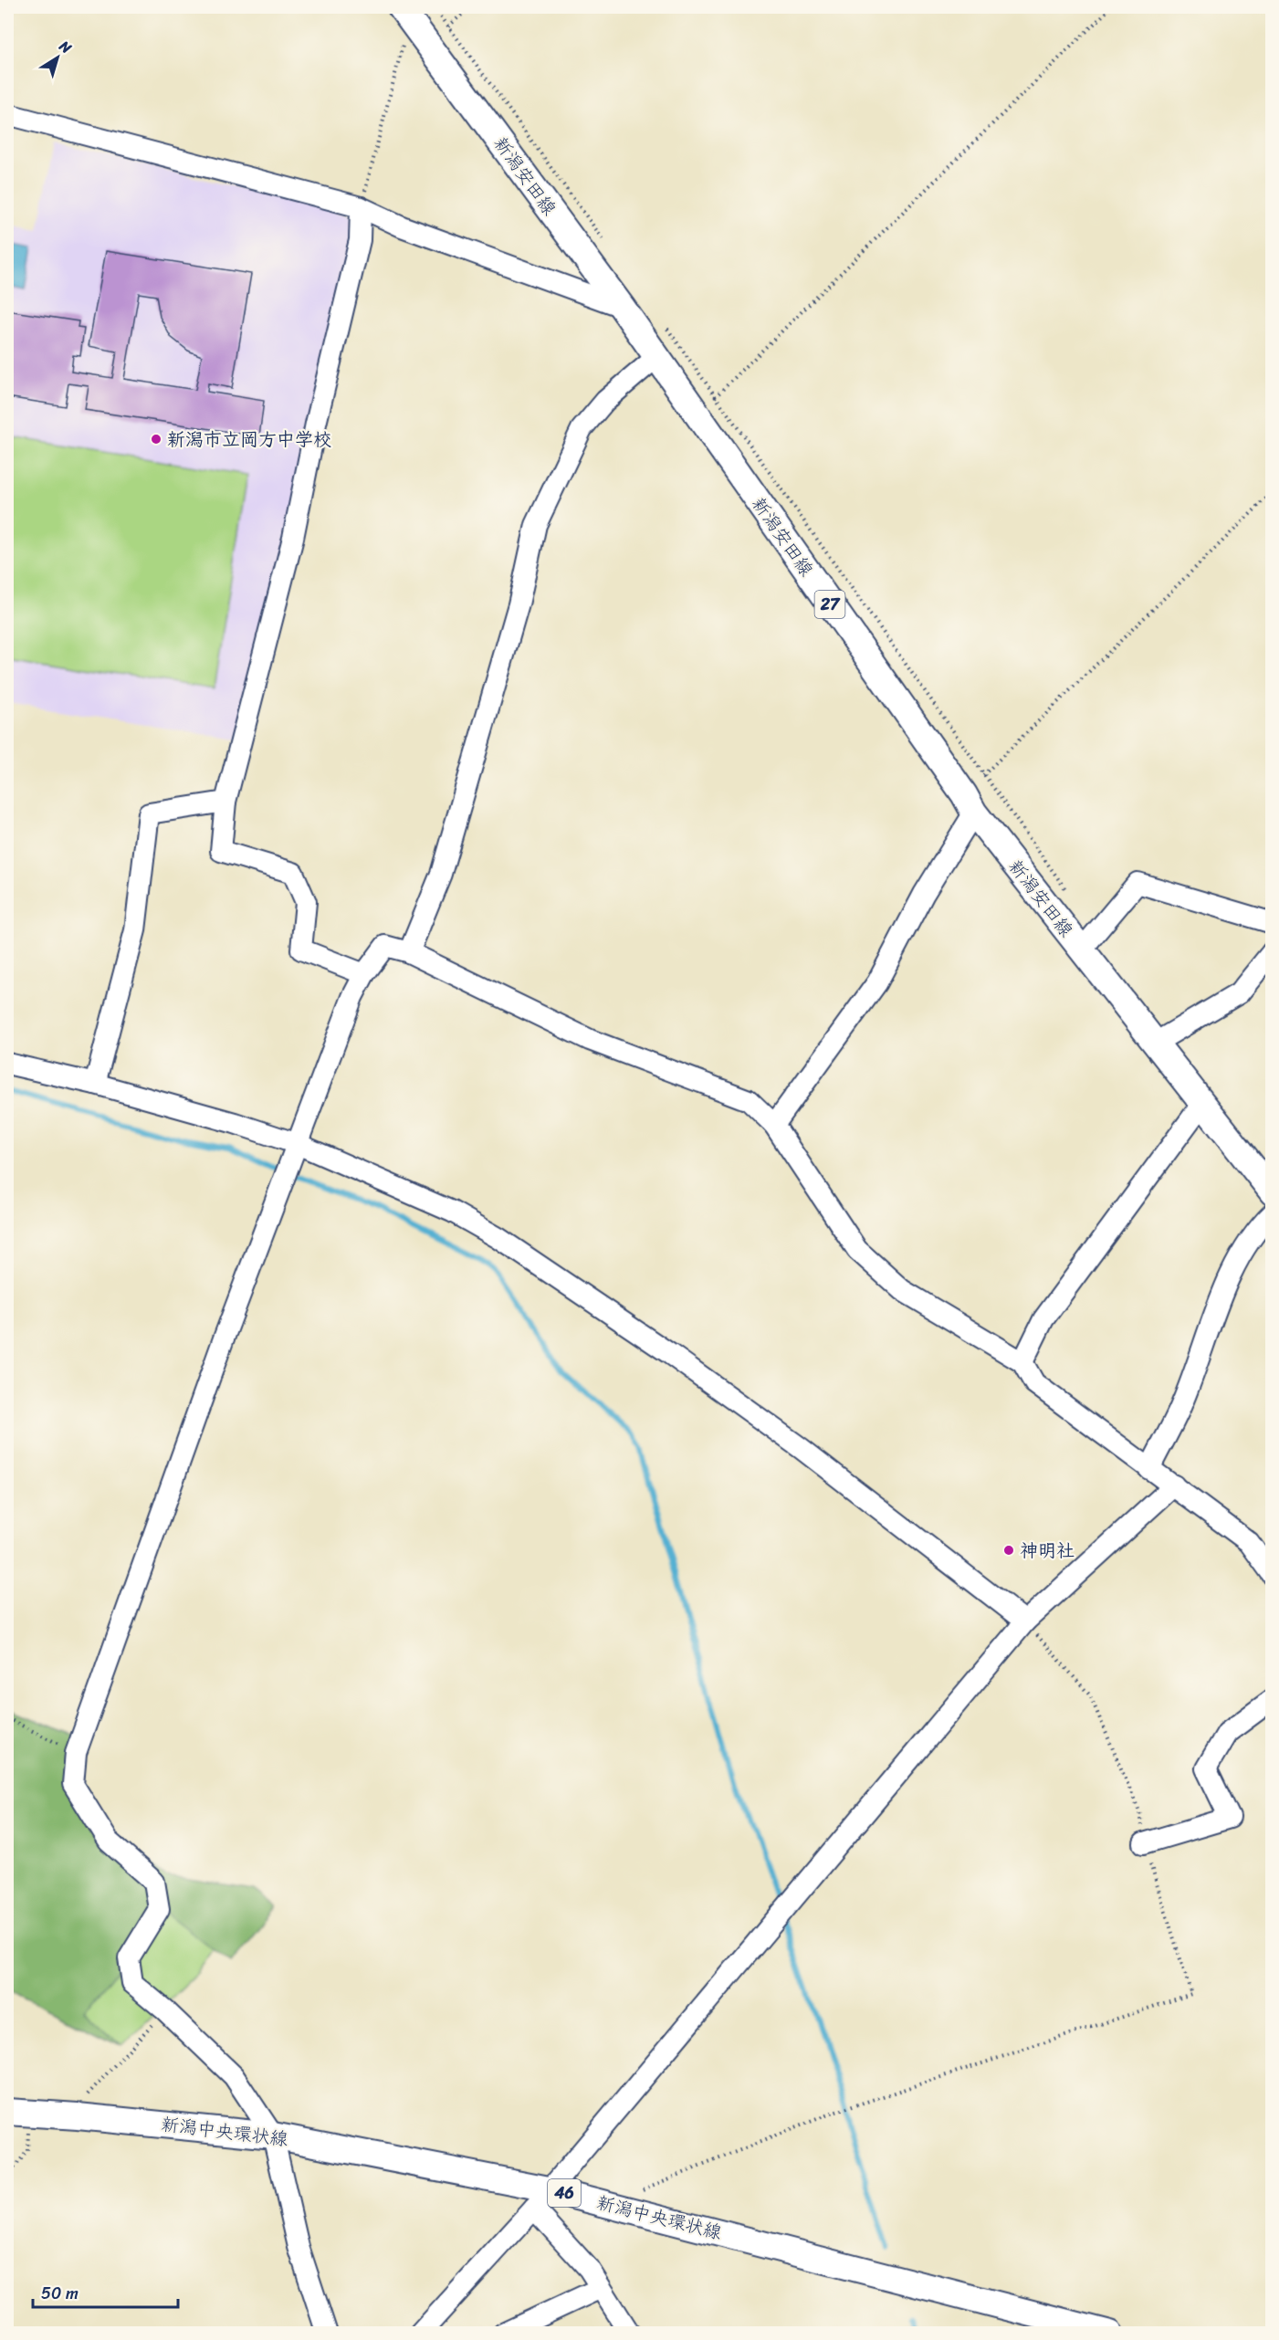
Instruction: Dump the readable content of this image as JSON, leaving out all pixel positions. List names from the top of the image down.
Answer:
{
  "streets": {
    "main road": [
      "新潟安田線",
      "27",
      "新潟中央環状線",
      "46"
    ]
  },
  "places": ["新潟市立岡方中学校", "神明社"],
  "scale_bar": "50 m",
  "north": "top right"
}
